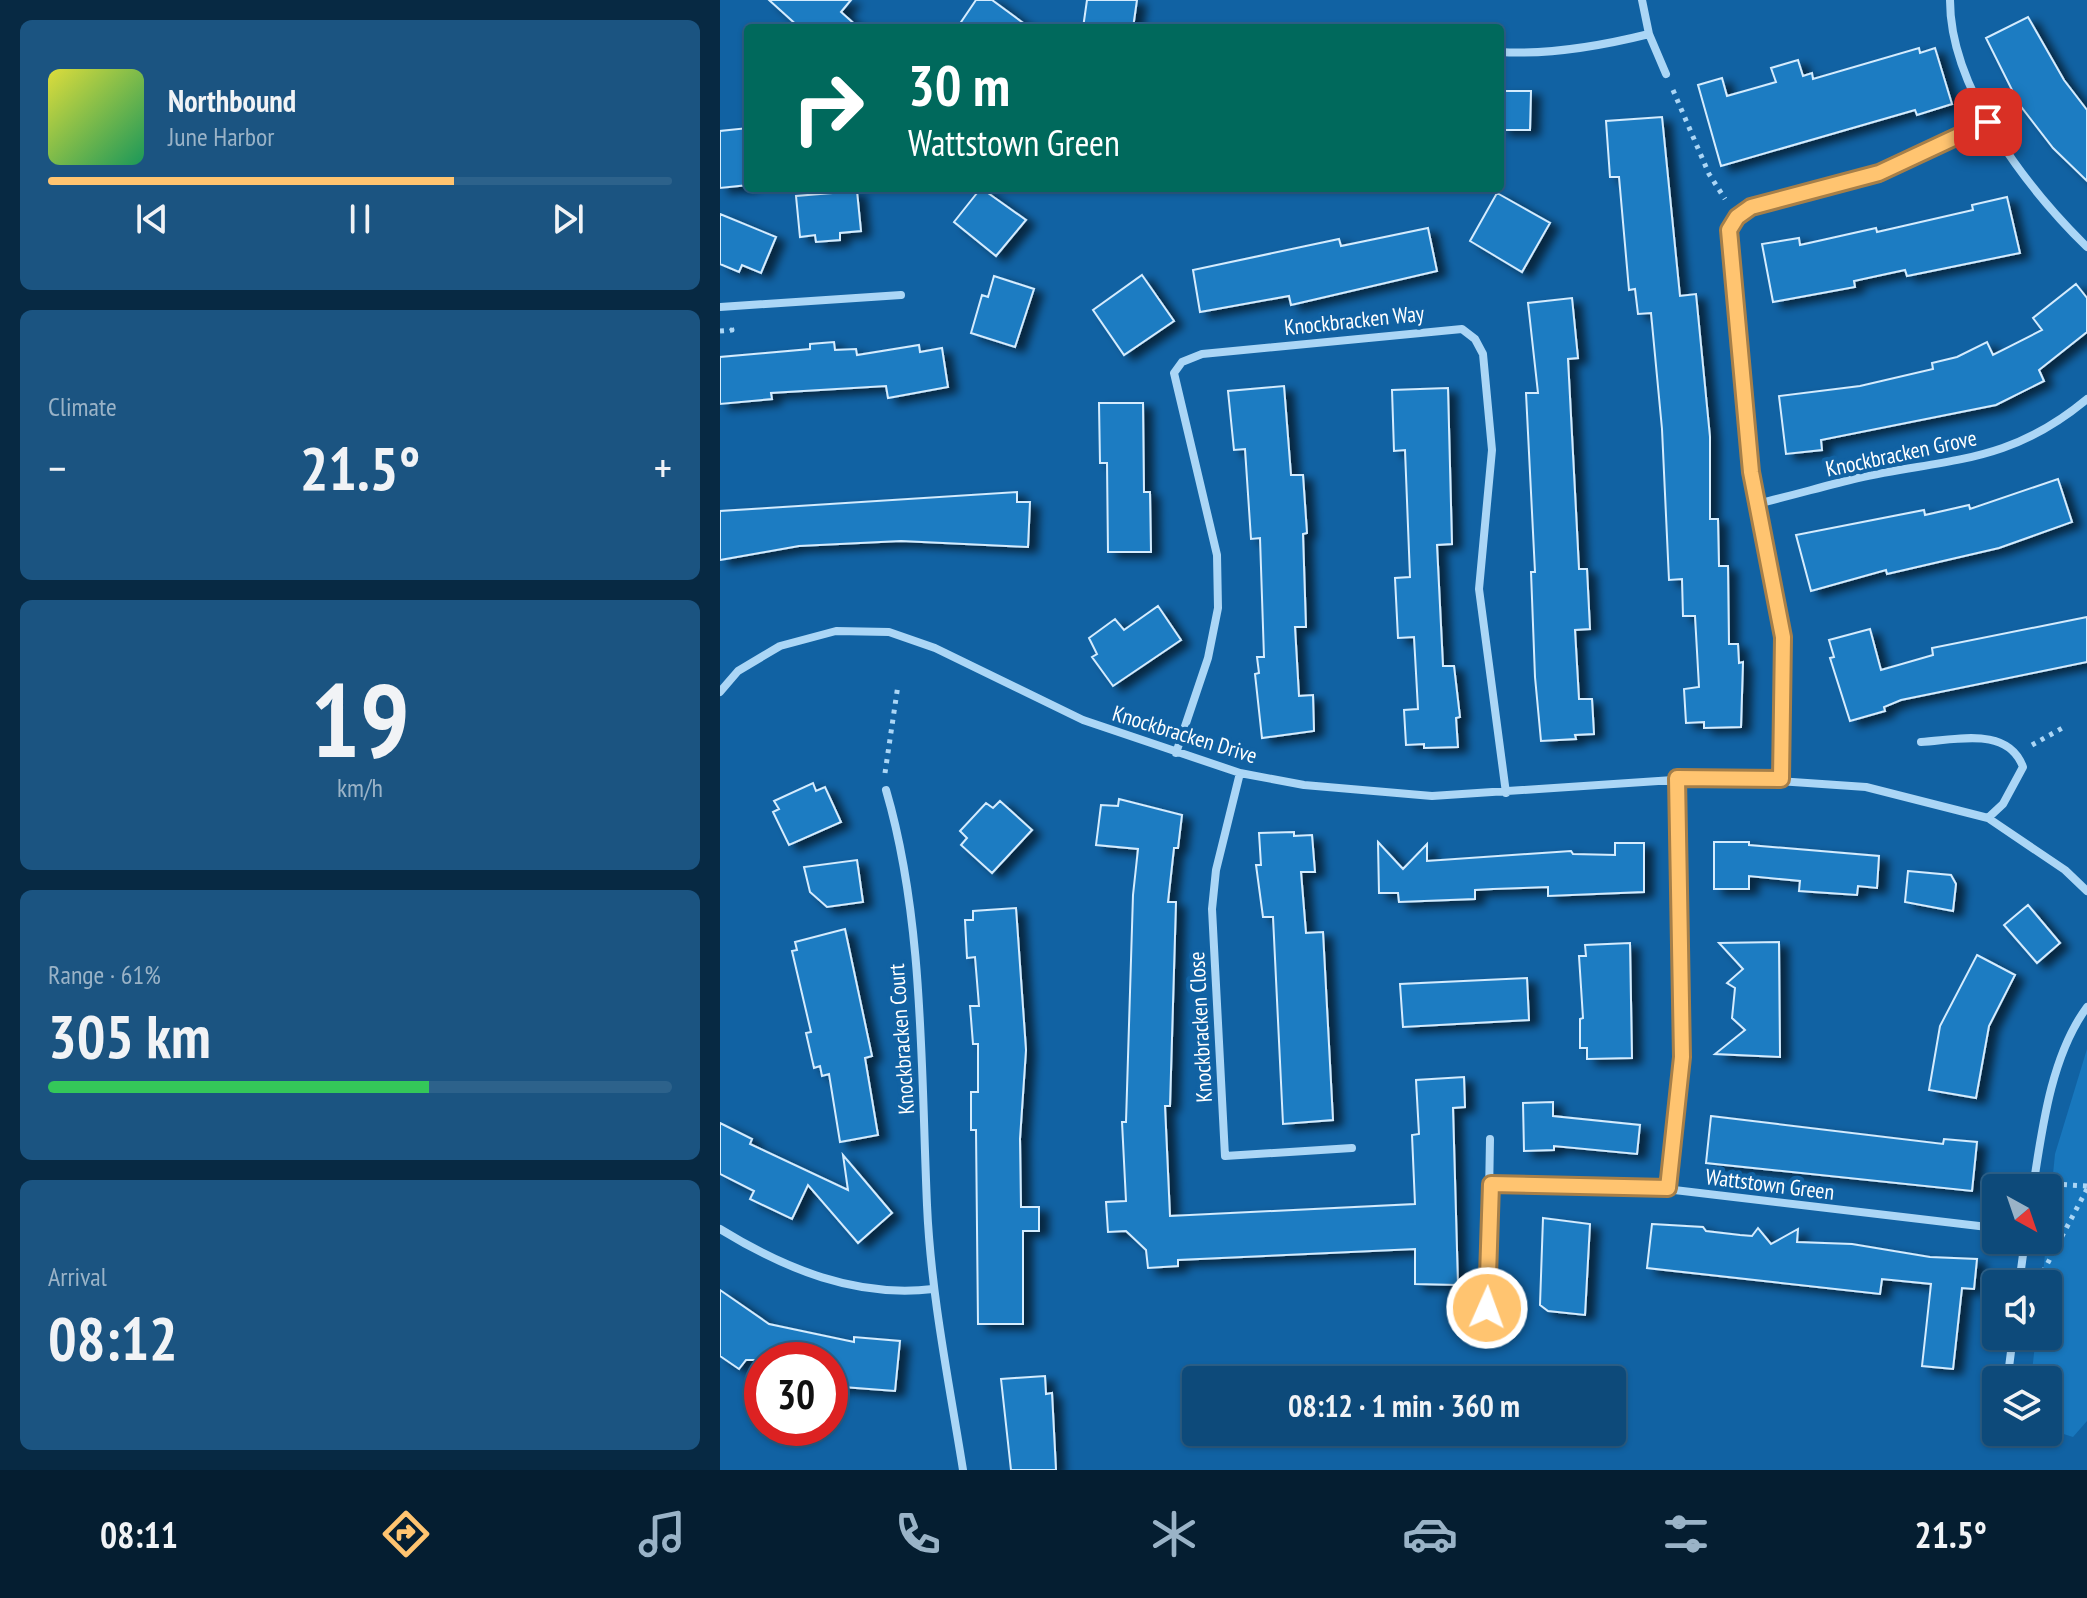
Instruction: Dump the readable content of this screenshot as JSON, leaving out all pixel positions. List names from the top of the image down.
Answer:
{
  "streets": {
    "street": [
      "Knockbracken Way",
      "Knockbracken Grove",
      "Knockbracken Drive",
      "Knockbracken Close",
      "Knockbracken Court",
      "Wattstown Green"
    ]
  },
  "crossings": [
    ["Knockbracken Way", "Knockbracken Drive"],
    ["Knockbracken Drive", "Knockbracken Close"]
  ],
  "north": "bottom right",
  "page": {
    "turn": ["30 m", "Wattstown Green"],
    "song": ["Northbound", "June Harbor"],
    "tile": [
      "Climate",
      ["19", "km/h"],
      ["Range · 61%", "305 km"],
      ["Arrival", "08:12"]
    ],
    "heat": ["−", "21.5°", "+"],
    "limit": "30",
    "trip": "08:12 · 1 min · 360 m",
    "tabs": ["08:11", "21.5°"]
  }
}
